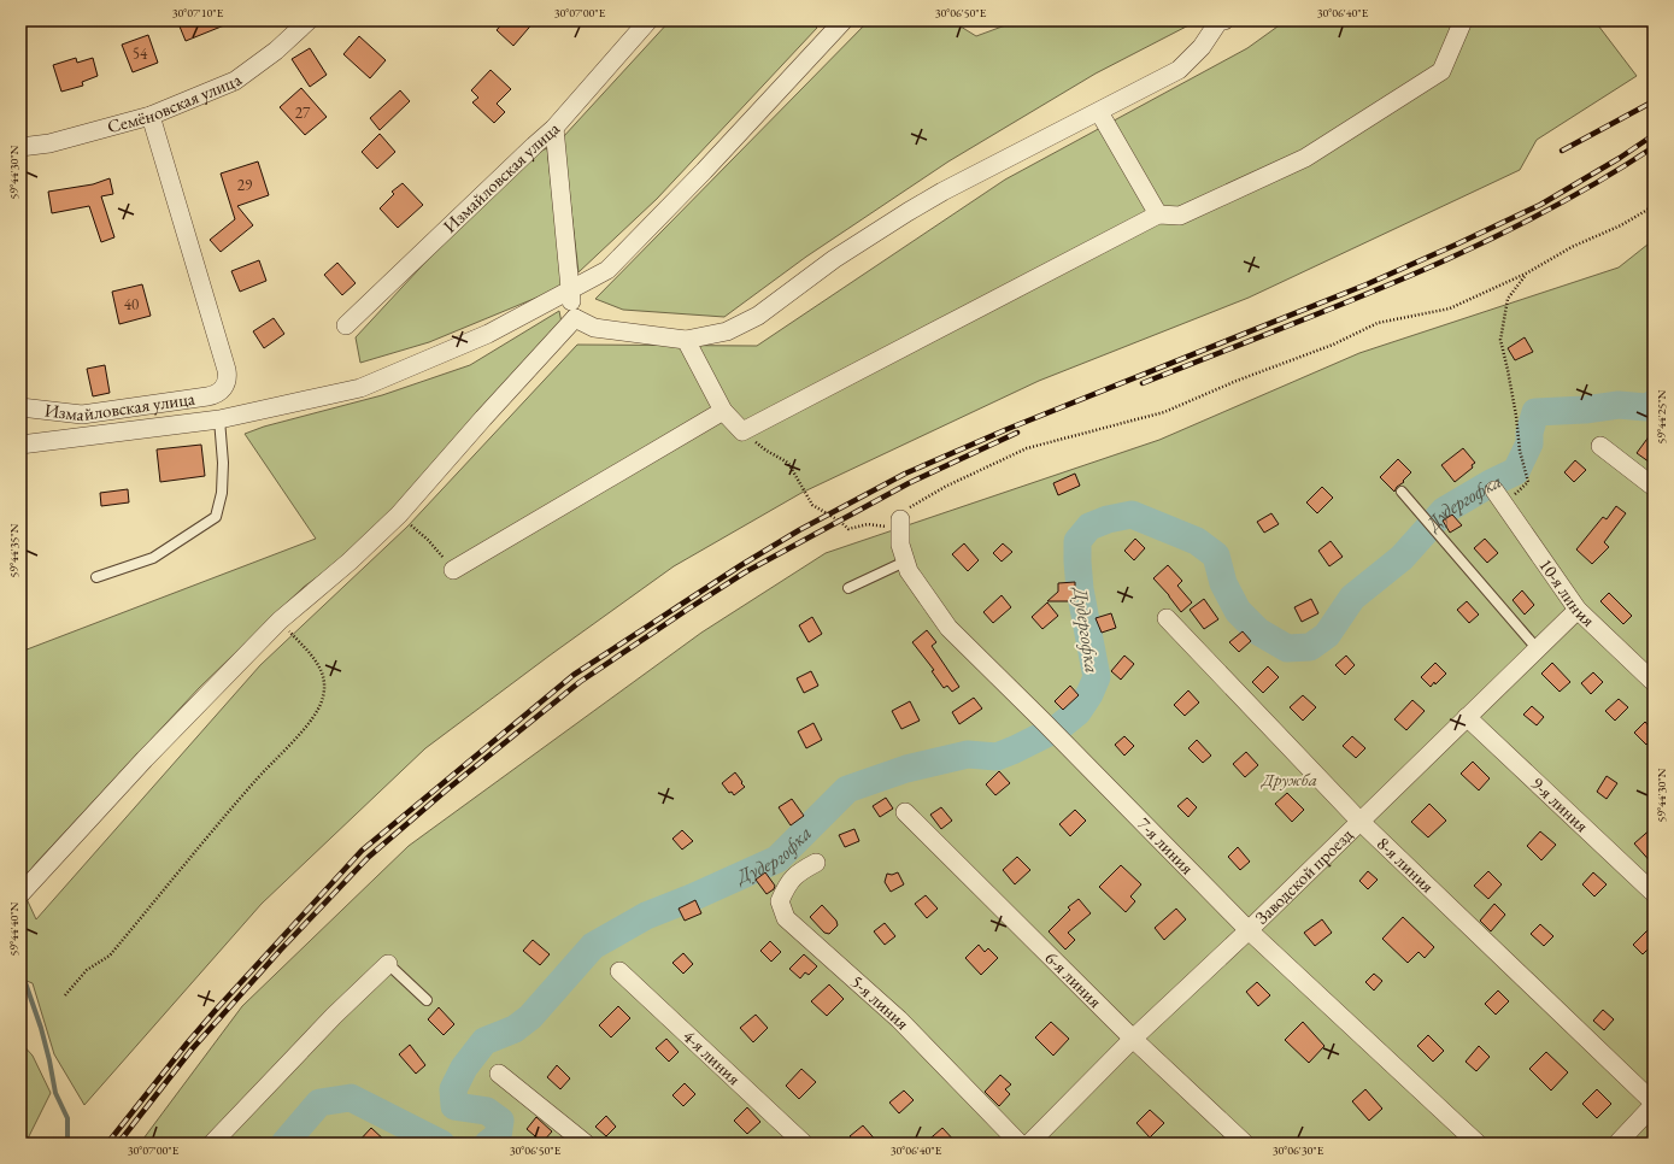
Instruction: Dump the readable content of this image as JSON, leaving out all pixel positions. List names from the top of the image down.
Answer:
{
  "streets": {
    "street": [
      "Семёновская улица",
      "Измайловская улица",
      "10-я линия",
      "9-я линия",
      "7-я линия",
      "8-я линия",
      "Заводской проезд",
      "6-я линия",
      "5-я линия",
      "4-я линия"
    ]
  },
  "crossings": [
    ["Семёновская улица", "Измайловская улица"],
    ["10-я линия", "Заводской проезд"],
    ["9-я линия", "Заводской проезд"],
    ["7-я линия", "Заводской проезд"],
    ["8-я линия", "Заводской проезд"],
    ["Заводской проезд", "6-я линия"]
  ],
  "water": ["Дудергофка"],
  "parks": ["Дружба"],
  "house_numbers": [
    "54",
    "27",
    "29",
    "40"
  ],
  "coordinates": [
    "30°07'10\"E",
    "30°07'00\"E",
    "30°06'50\"E",
    "30°06'40\"E",
    "59°44'30\"N",
    "59°44'25\"N",
    "59°44'35\"N",
    "59°44'40\"N",
    "30°06'30\"E"
  ]
}
